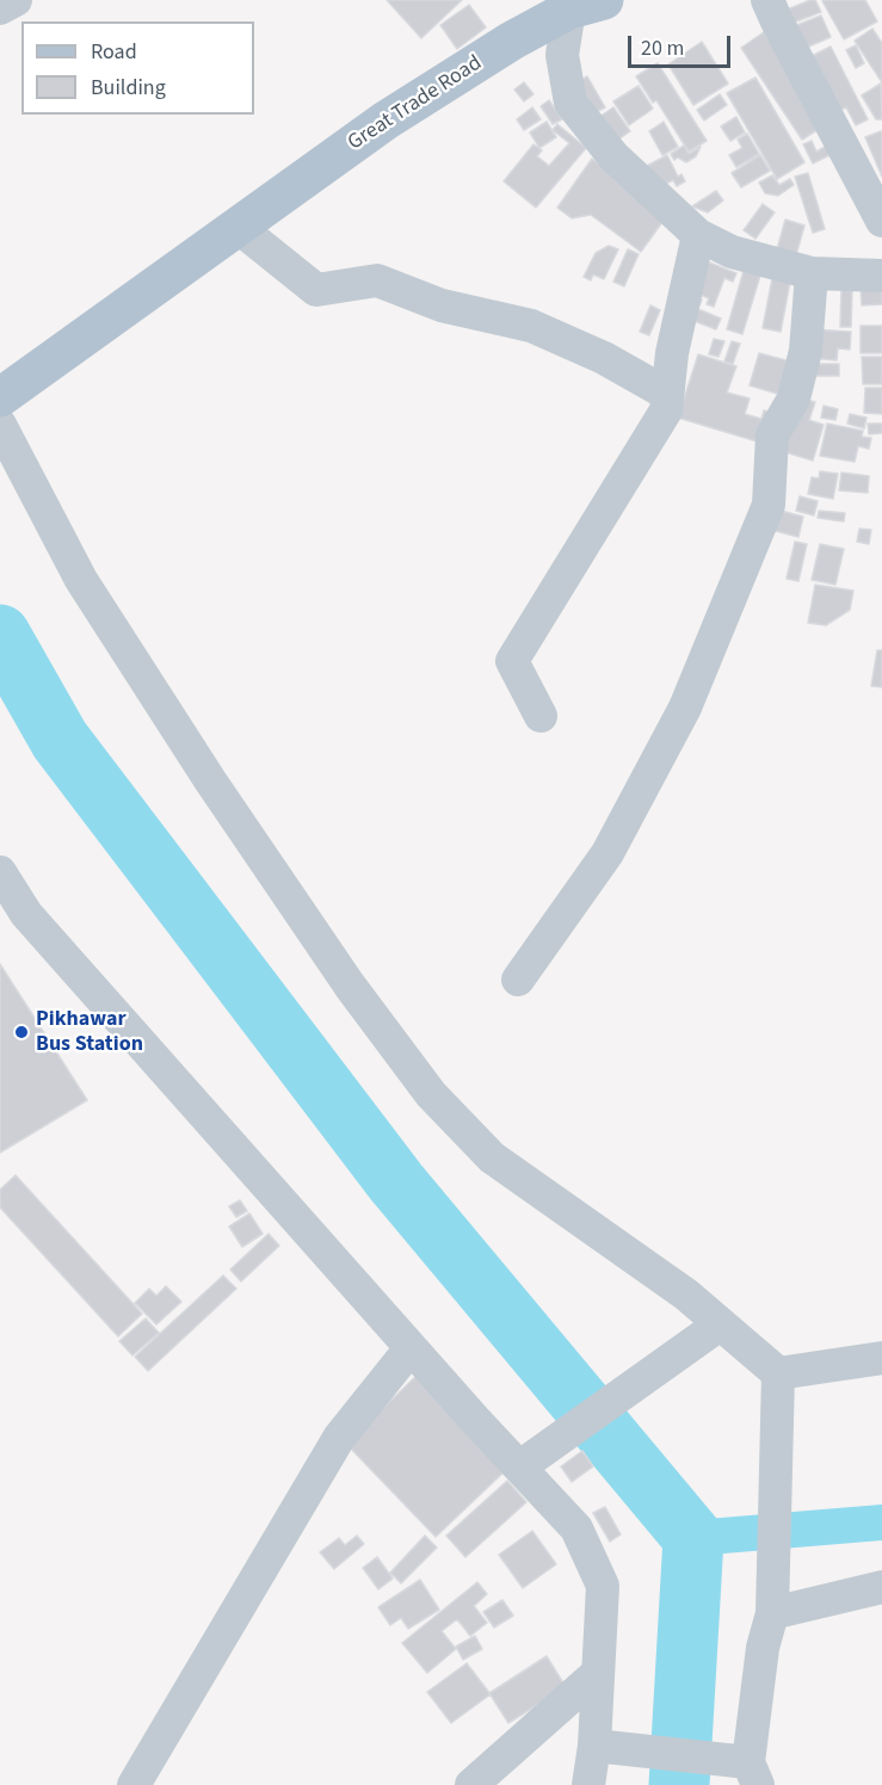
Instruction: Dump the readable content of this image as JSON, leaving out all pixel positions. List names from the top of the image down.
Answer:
{
  "streets": {
    "main road": ["Great Trade Road"]
  },
  "places": ["Pikhawar Bus Station"],
  "legend": ["Road", "Building"],
  "scale_bar": "20 m"
}
